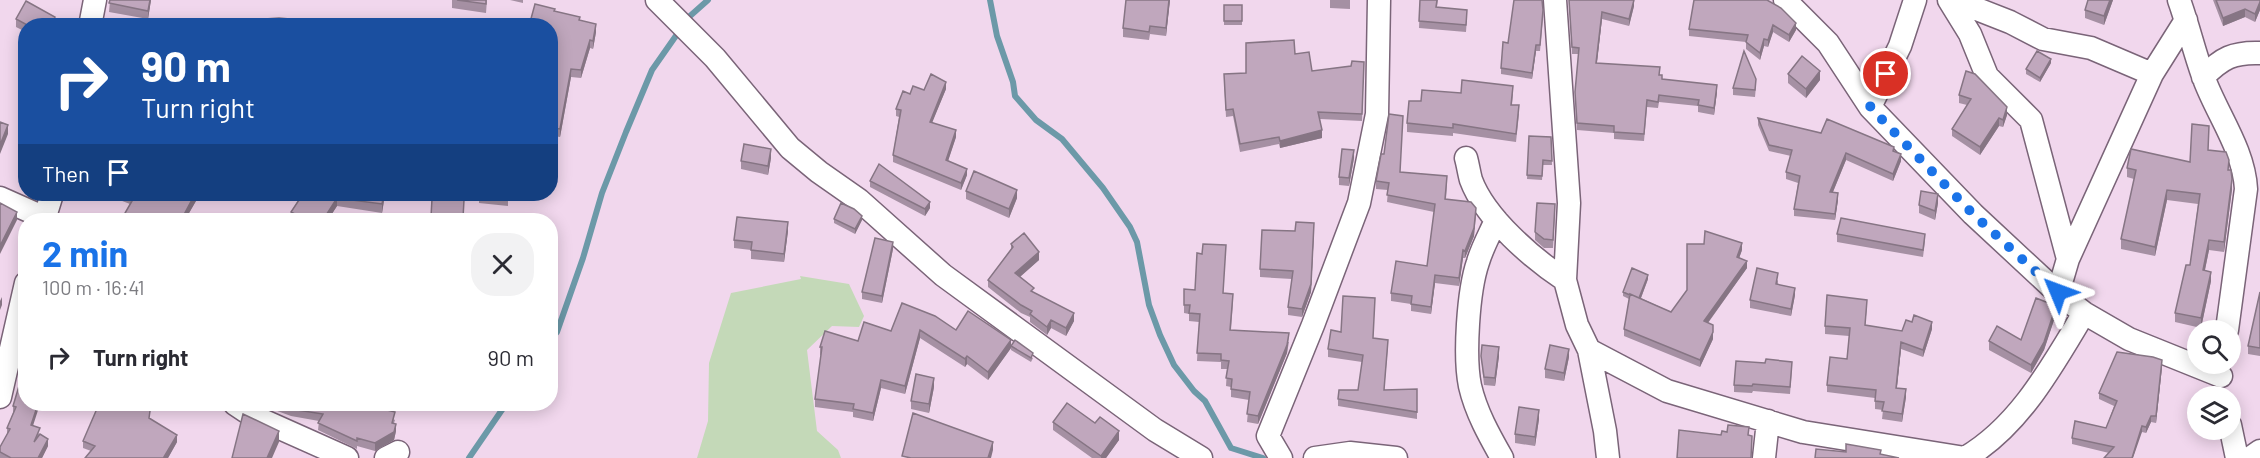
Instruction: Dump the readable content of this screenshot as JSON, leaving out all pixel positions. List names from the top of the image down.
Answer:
{
  "page": {
    "turn": ["90 m", "Turn right"],
    "then": "Then",
    "heading": ["2 min", "100 m · 16:41"],
    "list": [
      {
        "name": "Turn right",
        "value": "90 m"
      }
    ]
  }
}
